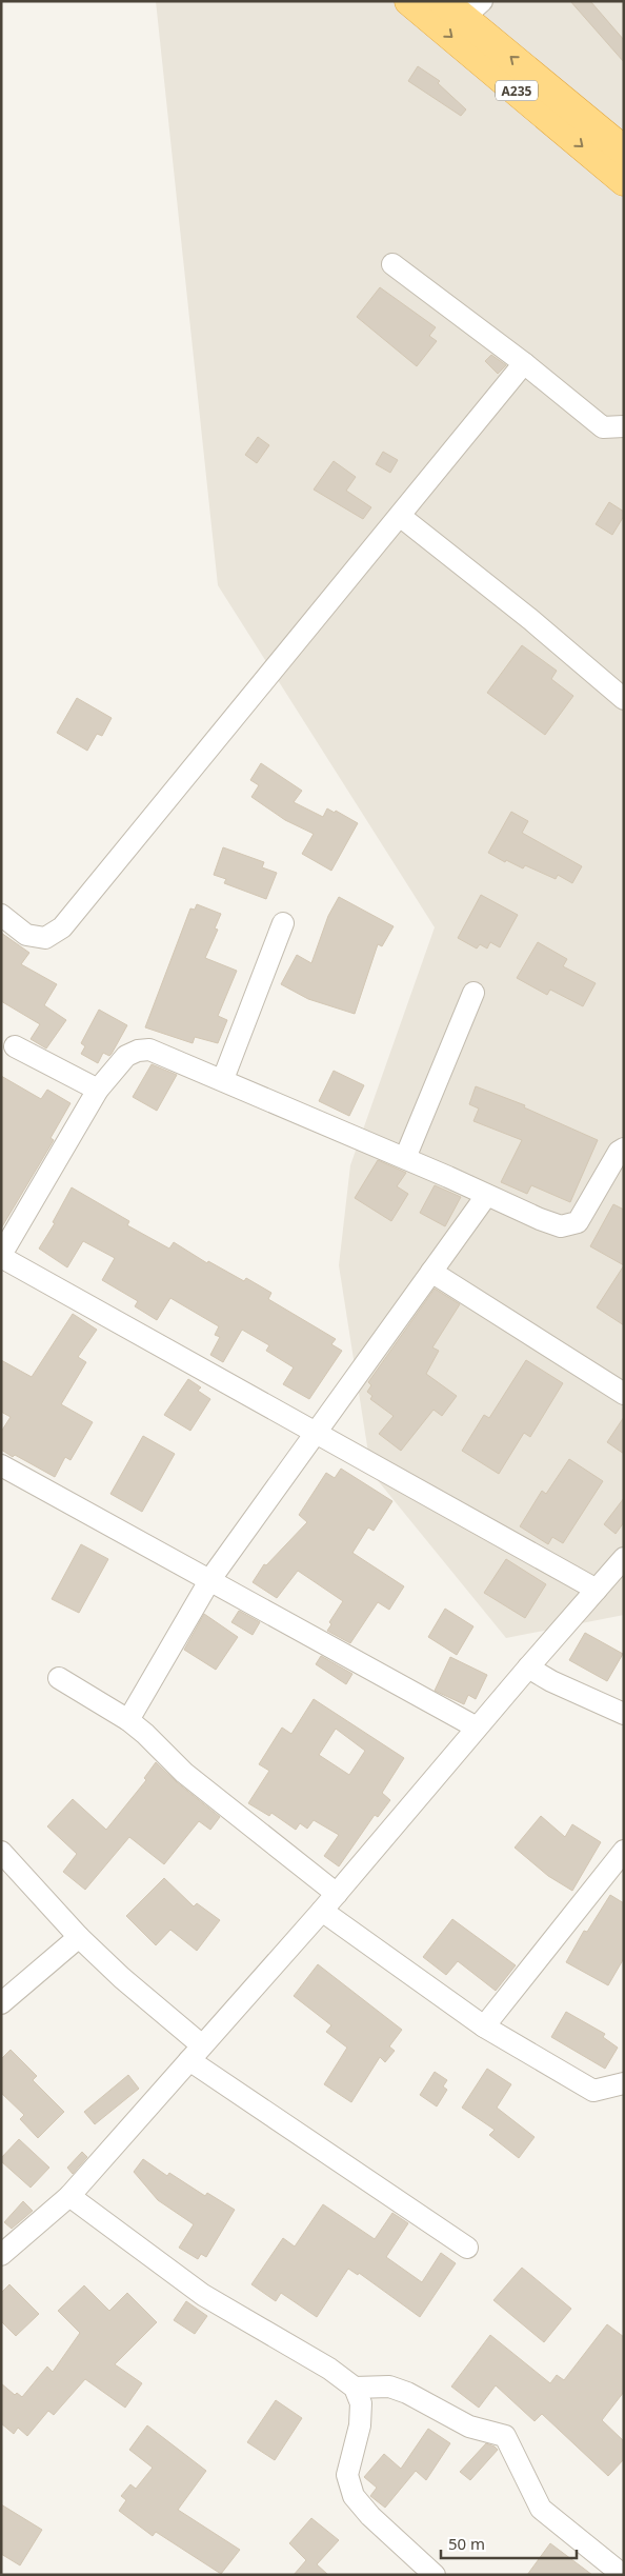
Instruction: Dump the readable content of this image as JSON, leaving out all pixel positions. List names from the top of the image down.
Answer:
{
  "streets": {
    "highway": ["A235"]
  },
  "scale_bar": "50 m"
}
